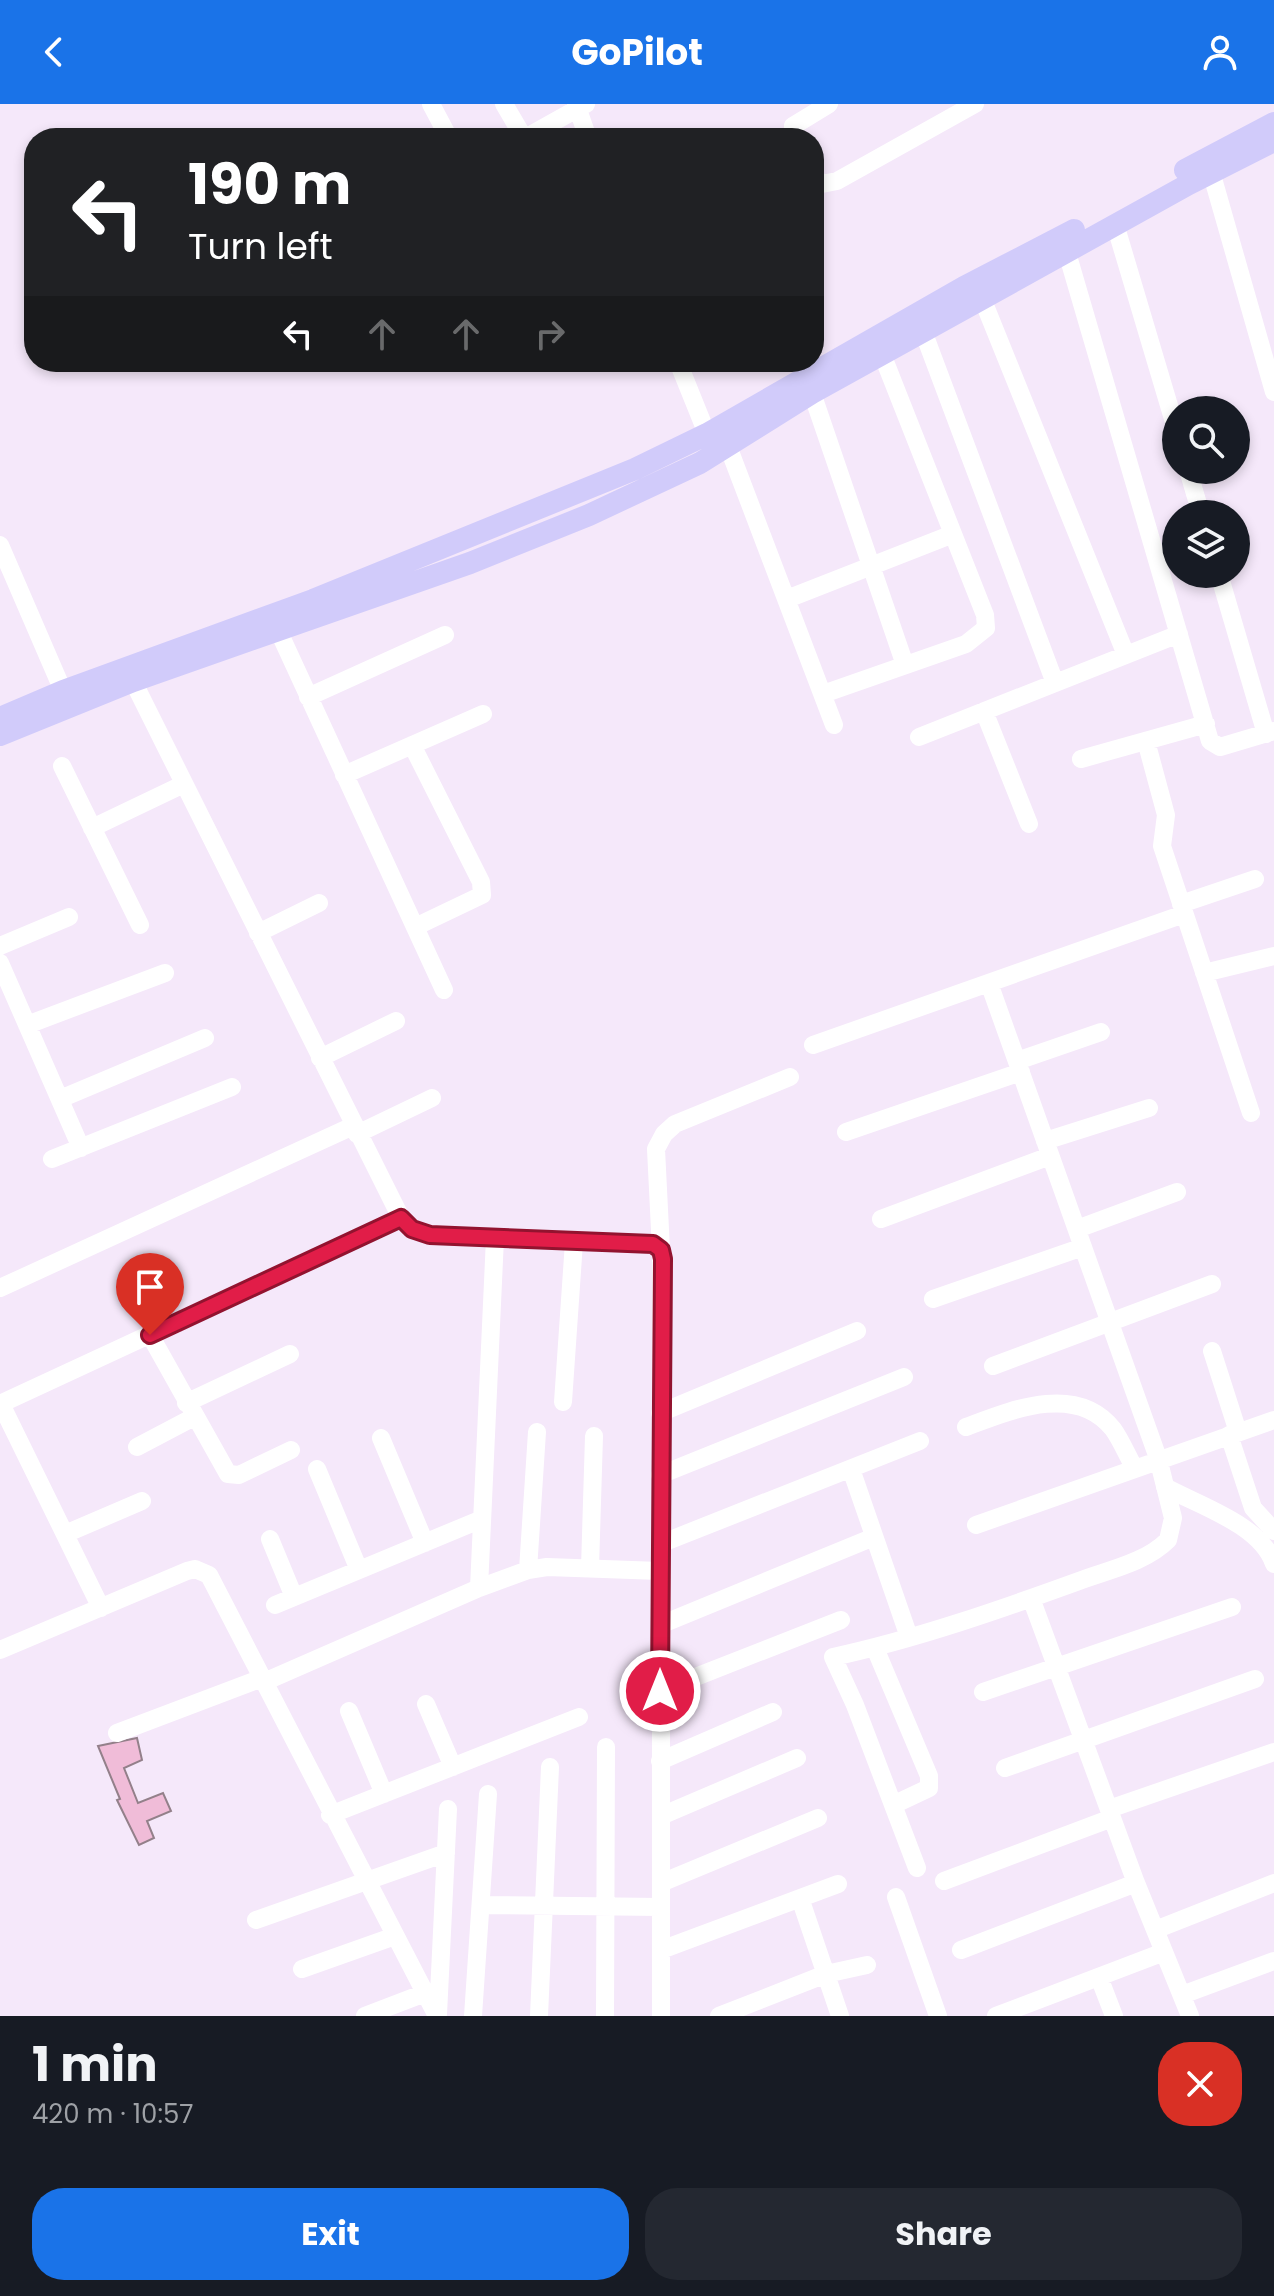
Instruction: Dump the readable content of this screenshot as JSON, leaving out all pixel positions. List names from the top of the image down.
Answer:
{
  "page": {
    "header": "GoPilot",
    "turn": ["190 m", "Turn left"],
    "heading": ["1 min", "420 m · 10:57"],
    "buttons": ["Exit", "Share"]
  }
}
